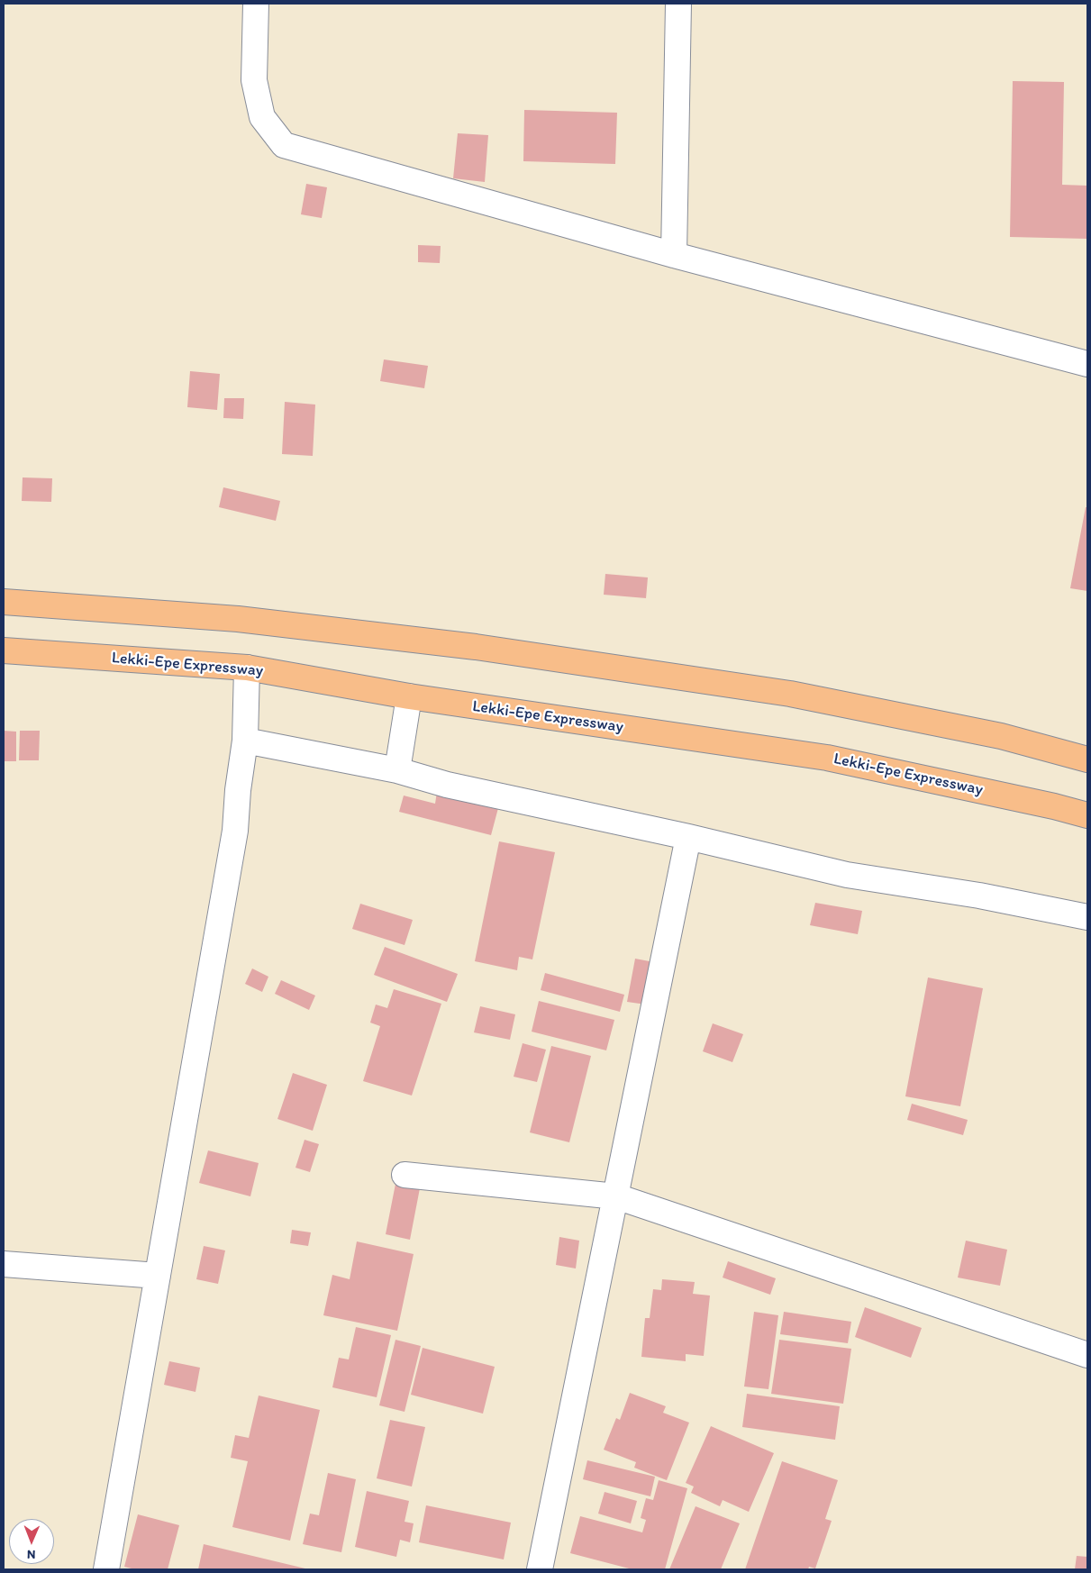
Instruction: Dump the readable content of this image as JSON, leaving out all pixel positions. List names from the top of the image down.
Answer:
{
  "streets": {
    "highway": ["Lekki-Epe Expressway"]
  },
  "north": "bottom"
}
